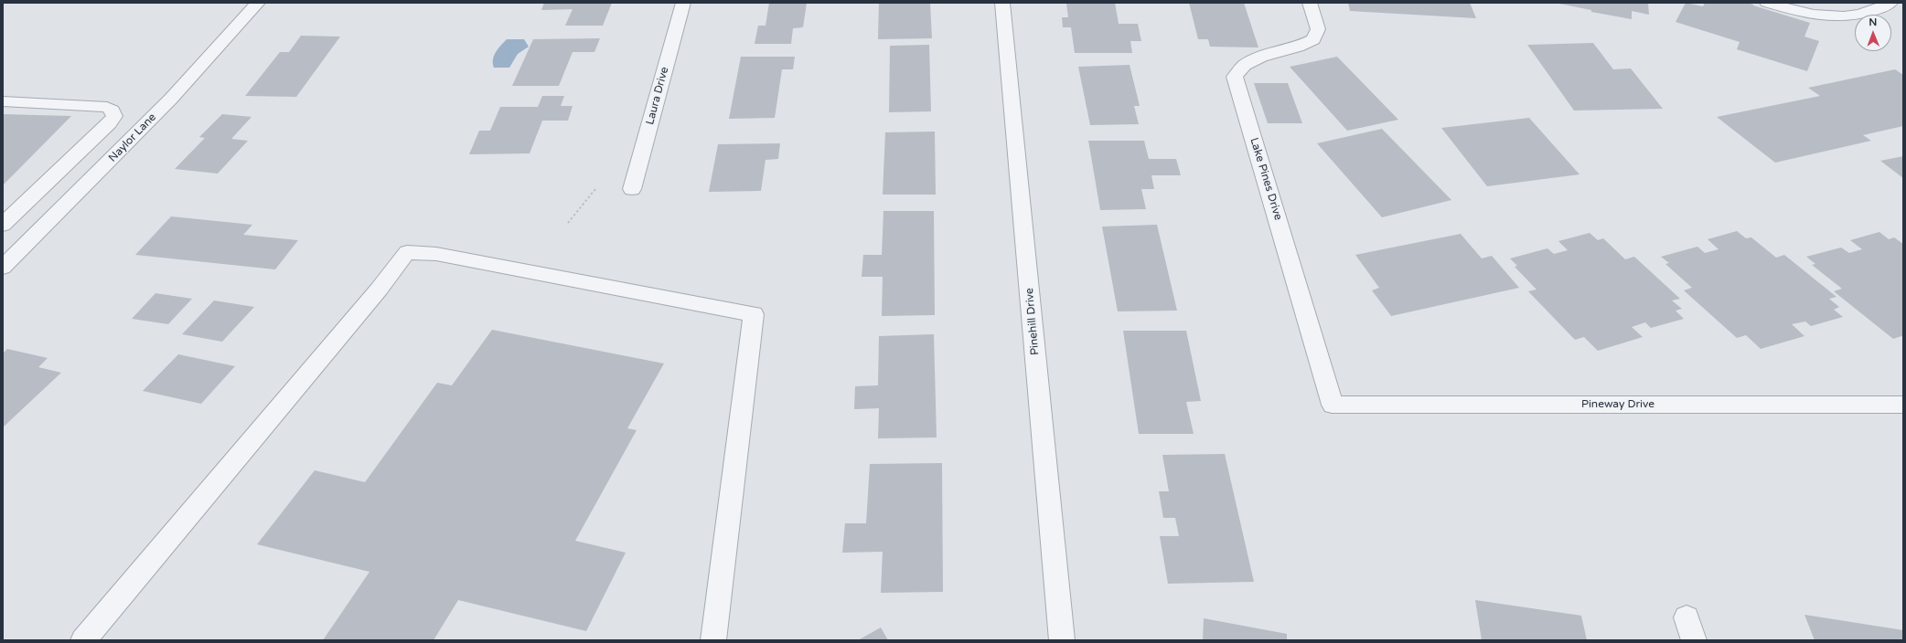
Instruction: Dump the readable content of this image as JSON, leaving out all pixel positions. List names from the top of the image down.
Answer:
{
  "streets": {
    "street": [
      "Laura Drive",
      "Naylor Lane",
      "Lake Pines Drive",
      "Pinehill Drive",
      "Pineway Drive"
    ]
  },
  "crossings": [
    ["Lake Pines Drive", "Pineway Drive"]
  ],
  "north": "top"
}
